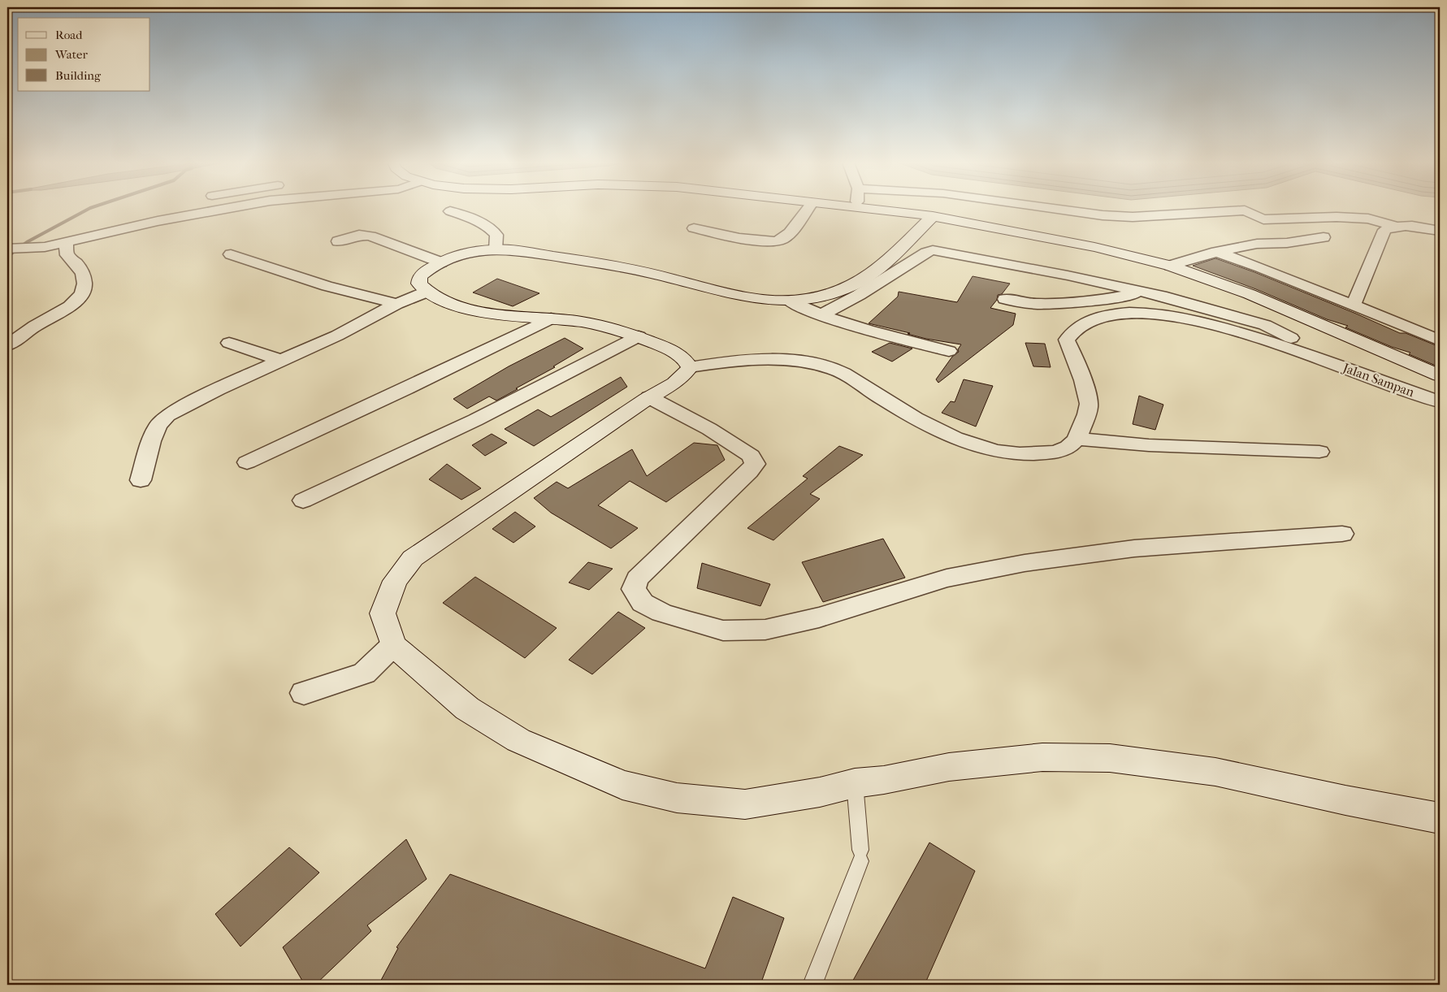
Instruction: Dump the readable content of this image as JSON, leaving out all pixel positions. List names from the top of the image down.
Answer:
{
  "streets": {
    "street": ["Jalan Sampan"]
  },
  "legend": ["Road", "Water", "Building"]
}
